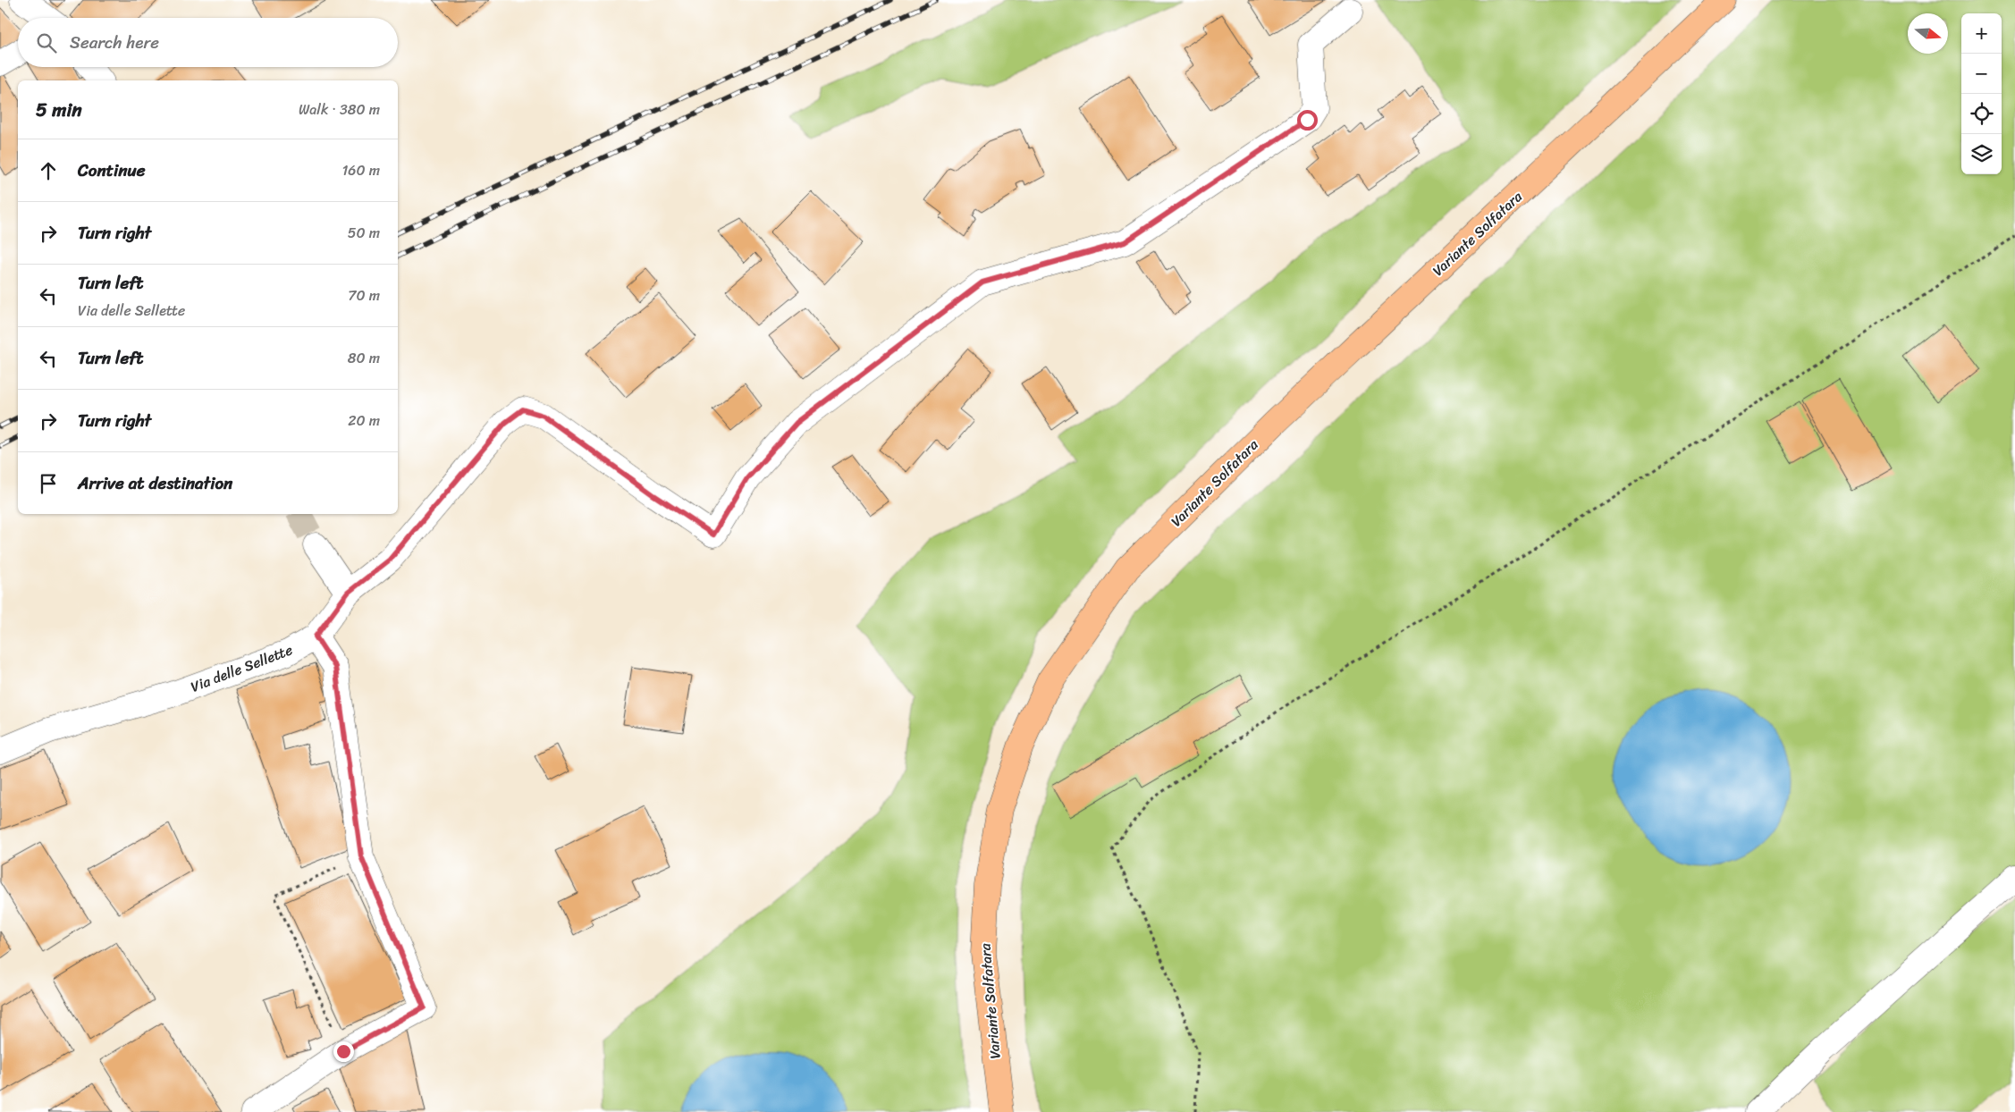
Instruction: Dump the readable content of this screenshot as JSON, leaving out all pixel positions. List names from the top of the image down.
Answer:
{
  "streets": {
    "main road": ["Variante Solfatara"],
    "street": ["Via delle Sellette"]
  },
  "north": "right",
  "page": {
    "map_buttons": ["+", "−"],
    "search": "Search here",
    "heading": ["5 min", "Walk · 380 m"],
    "list": [
      ["Continue", "160 m"],
      ["Turn right", "50 m"],
      ["Turn left", "Via delle Sellette", "70 m"],
      ["Turn left", "80 m"],
      ["Turn right", "20 m"],
      "Arrive at destination"
    ]
  }
}
